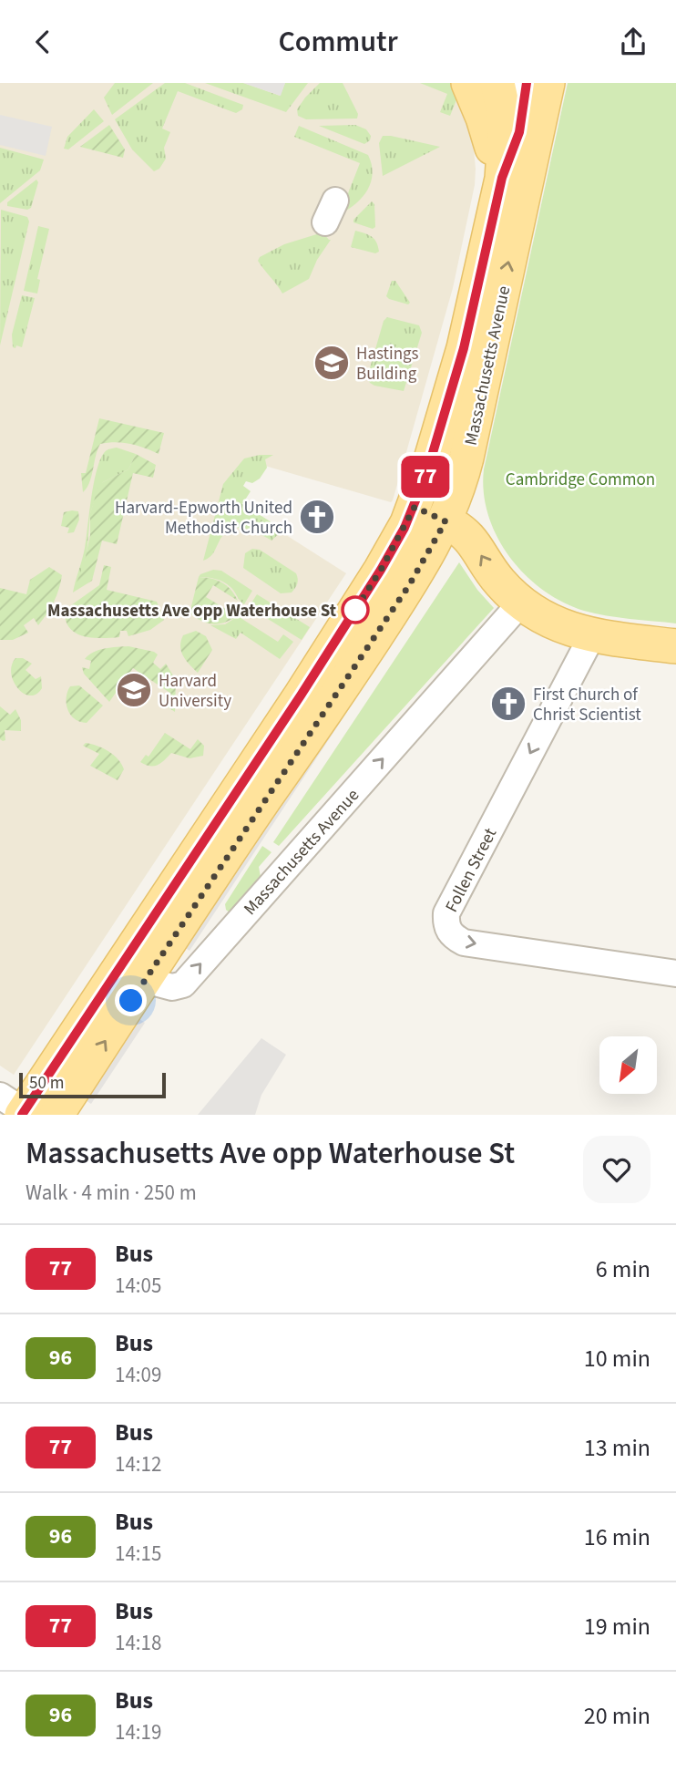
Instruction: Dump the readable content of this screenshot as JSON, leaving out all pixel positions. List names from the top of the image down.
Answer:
{
  "streets": {
    "main road": ["Massachusetts Avenue"],
    "street": ["Follen Street"]
  },
  "parks": ["Cambridge Common"],
  "places": {
    "school or university": ["Hastings Building", "Harvard University"],
    "church": ["Harvard-Epworth United Methodist Church", "First Church of Christ Scientist"],
    "other": ["Massachusetts Ave opp Waterhouse St"]
  },
  "lines": ["bus line 77"],
  "scale_bar": "50 m",
  "north": "bottom left",
  "page": {
    "header": "Commutr",
    "on_map": "77",
    "scale": "50 m",
    "heading": ["Massachusetts Ave opp Waterhouse St", "Walk · 4 min · 250 m"],
    "list": [
      {
        "mark": "77",
        "name": "Bus",
        "note": "14:05",
        "value": "6 min"
      },
      {
        "mark": "96",
        "name": "Bus",
        "note": "14:09",
        "value": "10 min"
      },
      {
        "mark": "77",
        "name": "Bus",
        "note": "14:12",
        "value": "13 min"
      },
      {
        "mark": "96",
        "name": "Bus",
        "note": "14:15",
        "value": "16 min"
      },
      {
        "mark": "77",
        "name": "Bus",
        "note": "14:18",
        "value": "19 min"
      },
      {
        "mark": "96",
        "name": "Bus",
        "note": "14:19",
        "value": "20 min"
      }
    ]
  }
}
